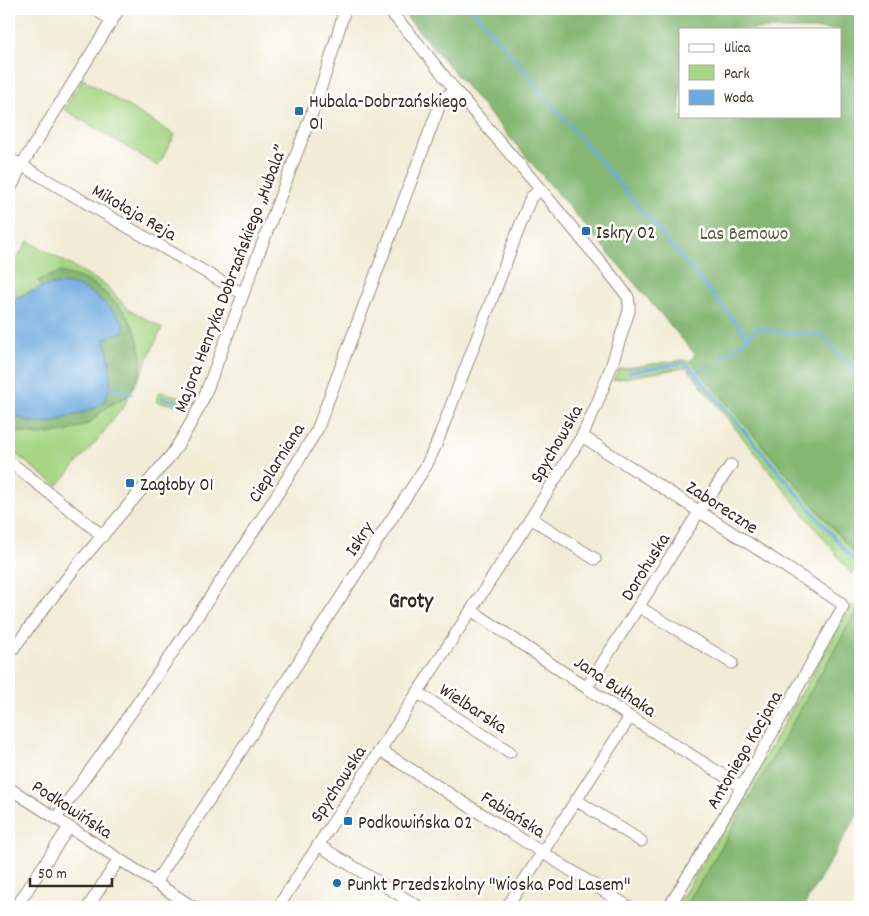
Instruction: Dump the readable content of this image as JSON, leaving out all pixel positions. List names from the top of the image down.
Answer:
{
  "streets": {
    "street": [
      "Mikołaja Reja",
      "Majora Henryka Dobrzańskiego „Hubala”",
      "Spychowska",
      "Cieplarniana",
      "Zaboreczne",
      "Iskry",
      "Dorohuska",
      "Jana Bułhaka",
      "Wielbarska",
      "Antoniego Kocjana",
      "Podkowińska",
      "Fabiańska"
    ]
  },
  "crossings": [
    ["Mikołaja Reja", "Majora Henryka Dobrzańskiego „Hubala”"],
    ["Spychowska", "Cieplarniana"],
    ["Spychowska", "Zaboreczne"],
    ["Spychowska", "Iskry"],
    ["Spychowska", "Jana Bułhaka"],
    ["Spychowska", "Wielbarska"],
    ["Spychowska", "Fabiańska"],
    ["Cieplarniana", "Podkowińska"],
    ["Zaboreczne", "Dorohuska"],
    ["Zaboreczne", "Antoniego Kocjana"],
    ["Iskry", "Podkowińska"],
    ["Dorohuska", "Jana Bułhaka"],
    ["Jana Bułhaka", "Antoniego Kocjana"]
  ],
  "districts": ["Groty"],
  "parks": ["Las Bemowo"],
  "places": {
    "transit": [
      "Hubala-Dobrzańskiego 01",
      "Iskry 02",
      "Zagłoby 01",
      "Podkowińska 02"
    ],
    "other": ["Punkt Przedszkolny \"Wioska Pod Lasem\""]
  },
  "legend": ["Ulica", "Park", "Woda"],
  "scale_bar": "50 m"
}
